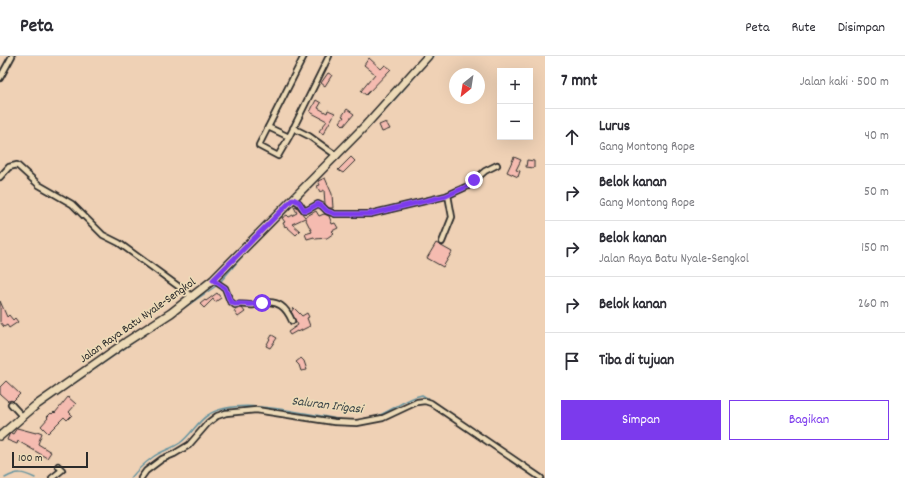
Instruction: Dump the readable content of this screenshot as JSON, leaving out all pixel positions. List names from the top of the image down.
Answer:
{
  "streets": {
    "main road": ["Jalan Raya Batu Nyale-Sengkol"]
  },
  "water": ["Saluran Irigasi"],
  "scale_bar": "100 m",
  "north": "bottom left",
  "page": {
    "header": "Peta",
    "nav": ["Peta", "Rute", "Disimpan"],
    "heading": ["7 mnt", "Jalan kaki · 500 m"],
    "map_buttons": ["+", "−"],
    "list": [
      ["Lurus", "Gang Montong Rope", "40 m"],
      ["Belok kanan", "Gang Montong Rope", "50 m"],
      ["Belok kanan", "Jalan Raya Batu Nyale-Sengkol", "150 m"],
      ["Belok kanan", "260 m"],
      "Tiba di tujuan"
    ],
    "buttons": ["Simpan", "Bagikan"],
    "scale": "100 m"
  }
}
